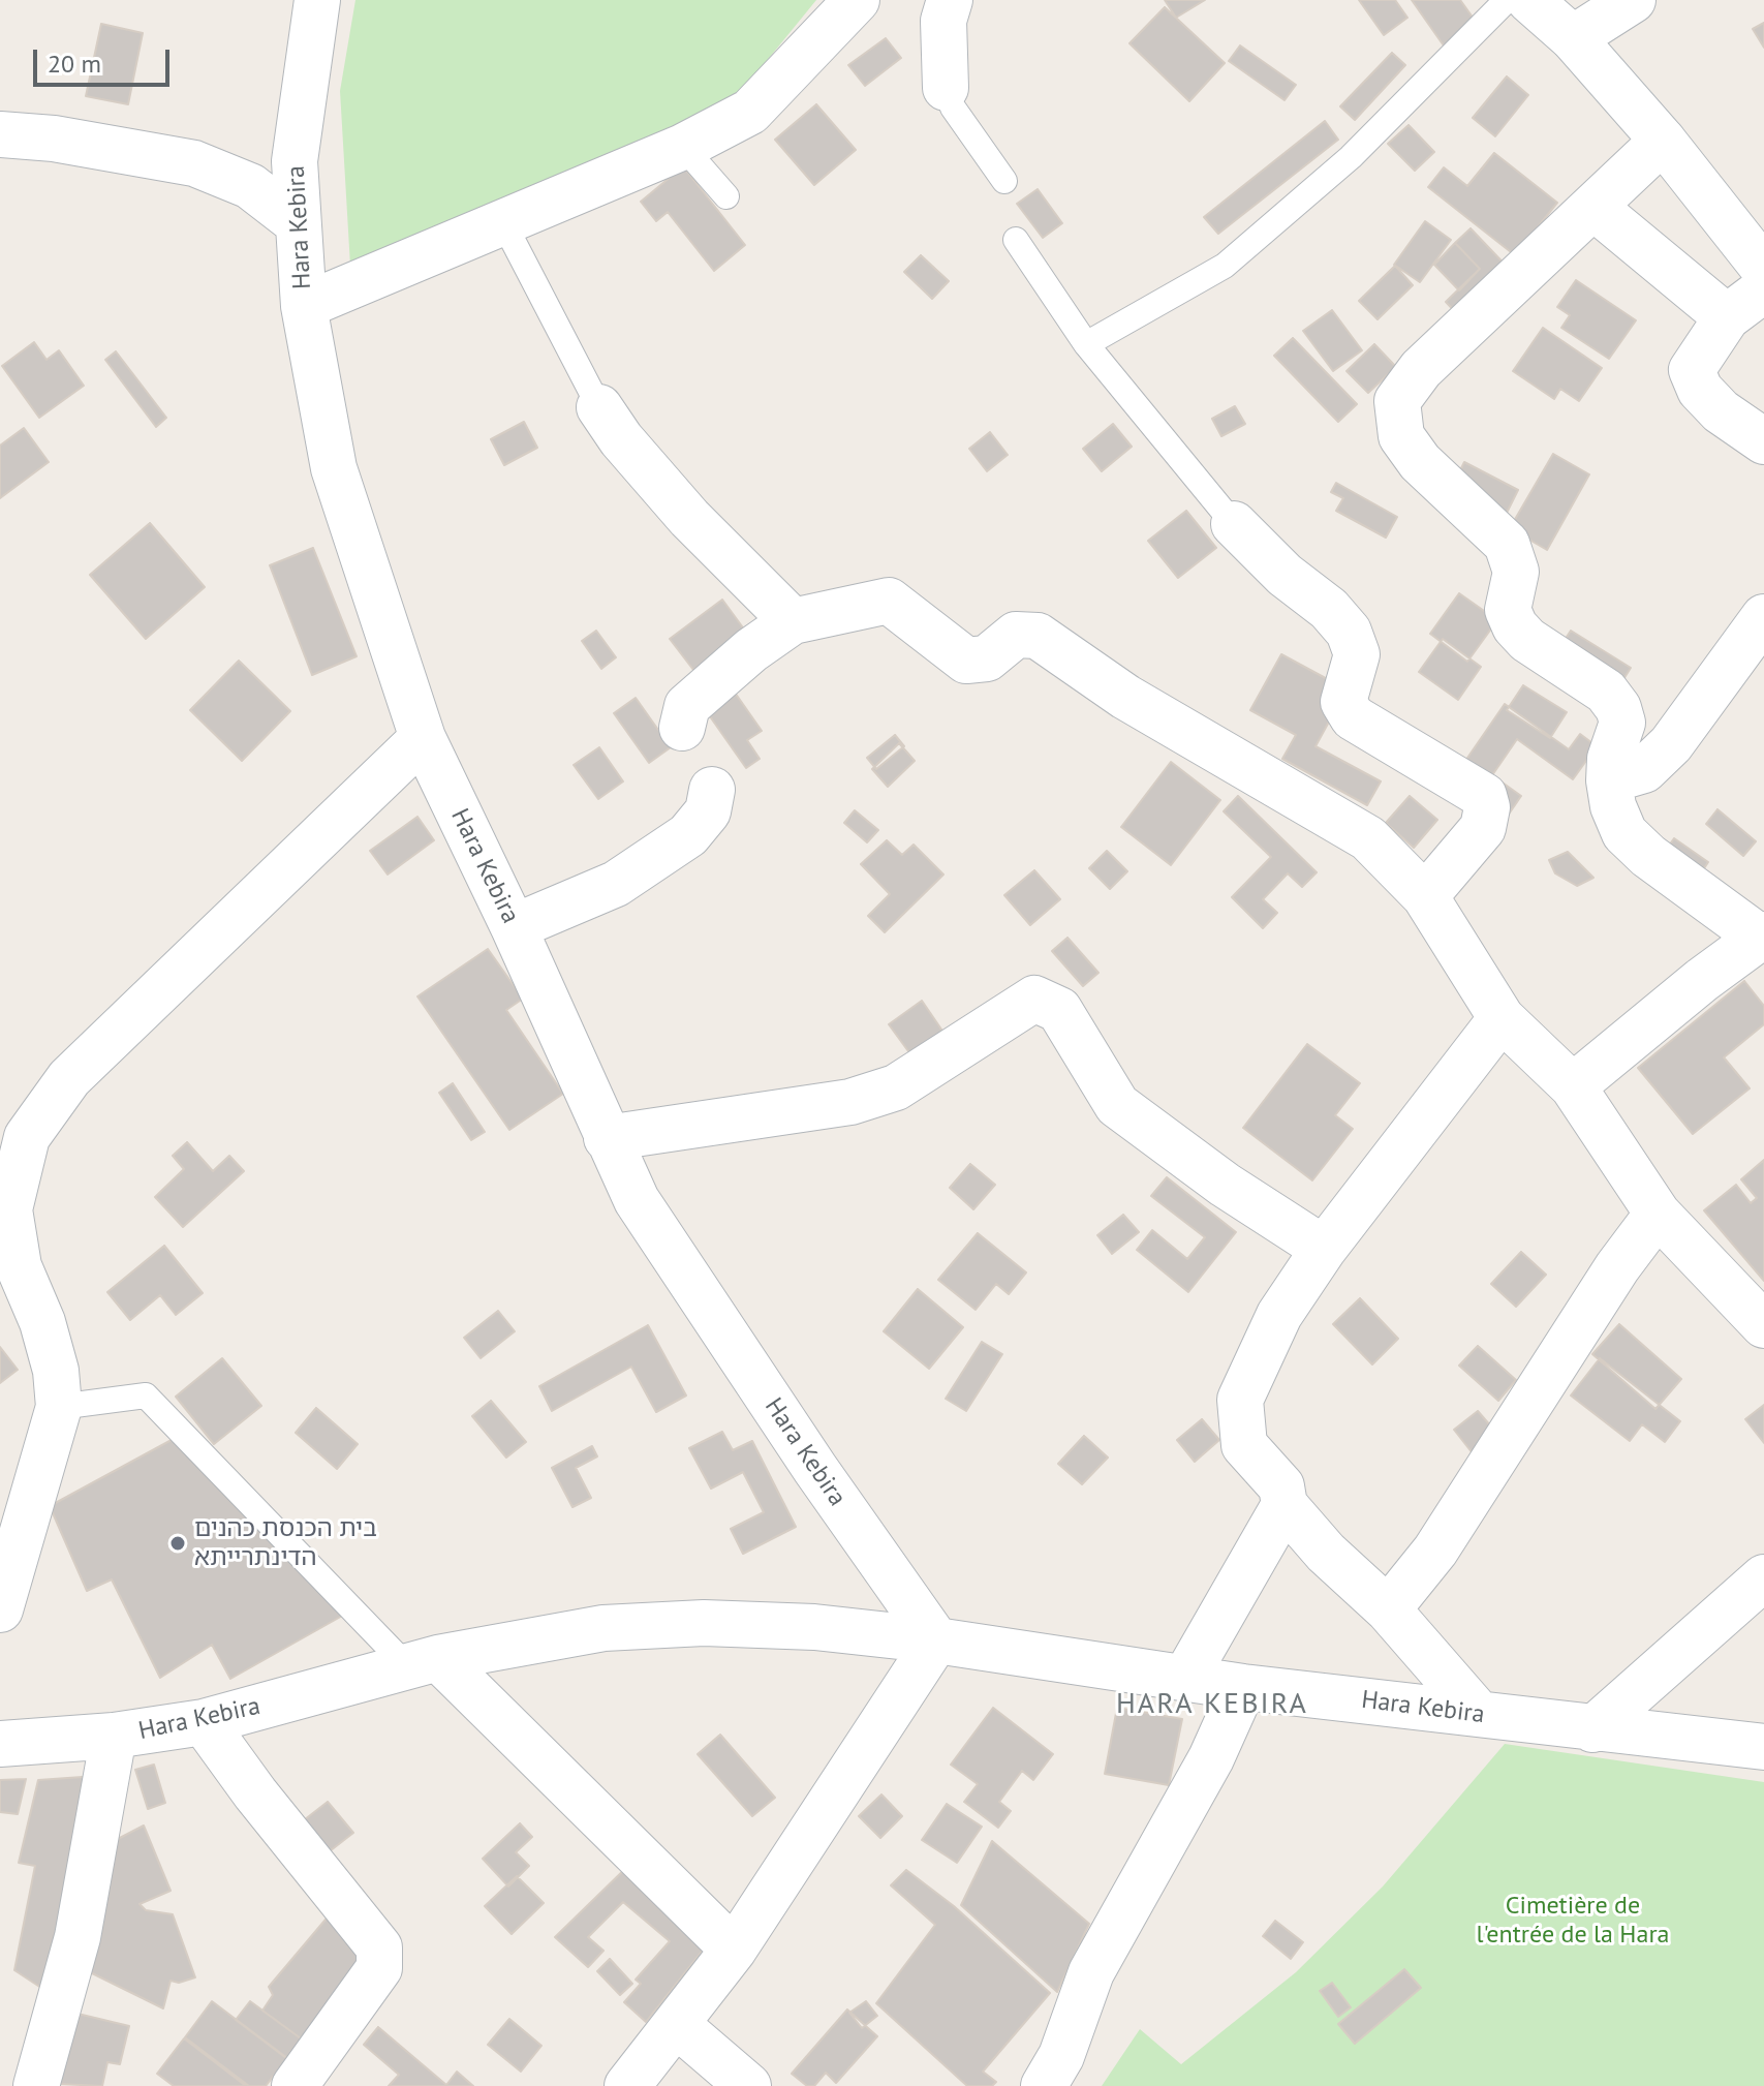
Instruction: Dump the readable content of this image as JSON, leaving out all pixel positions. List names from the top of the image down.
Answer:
{
  "streets": {
    "street": ["Hara Kebira"]
  },
  "districts": ["HARA KEBIRA"],
  "parks": ["Cimetière de l'entrée de la Hara"],
  "places": ["בית הכנסת כהנים הדינתרייתא"],
  "scale_bar": "20 m"
}
